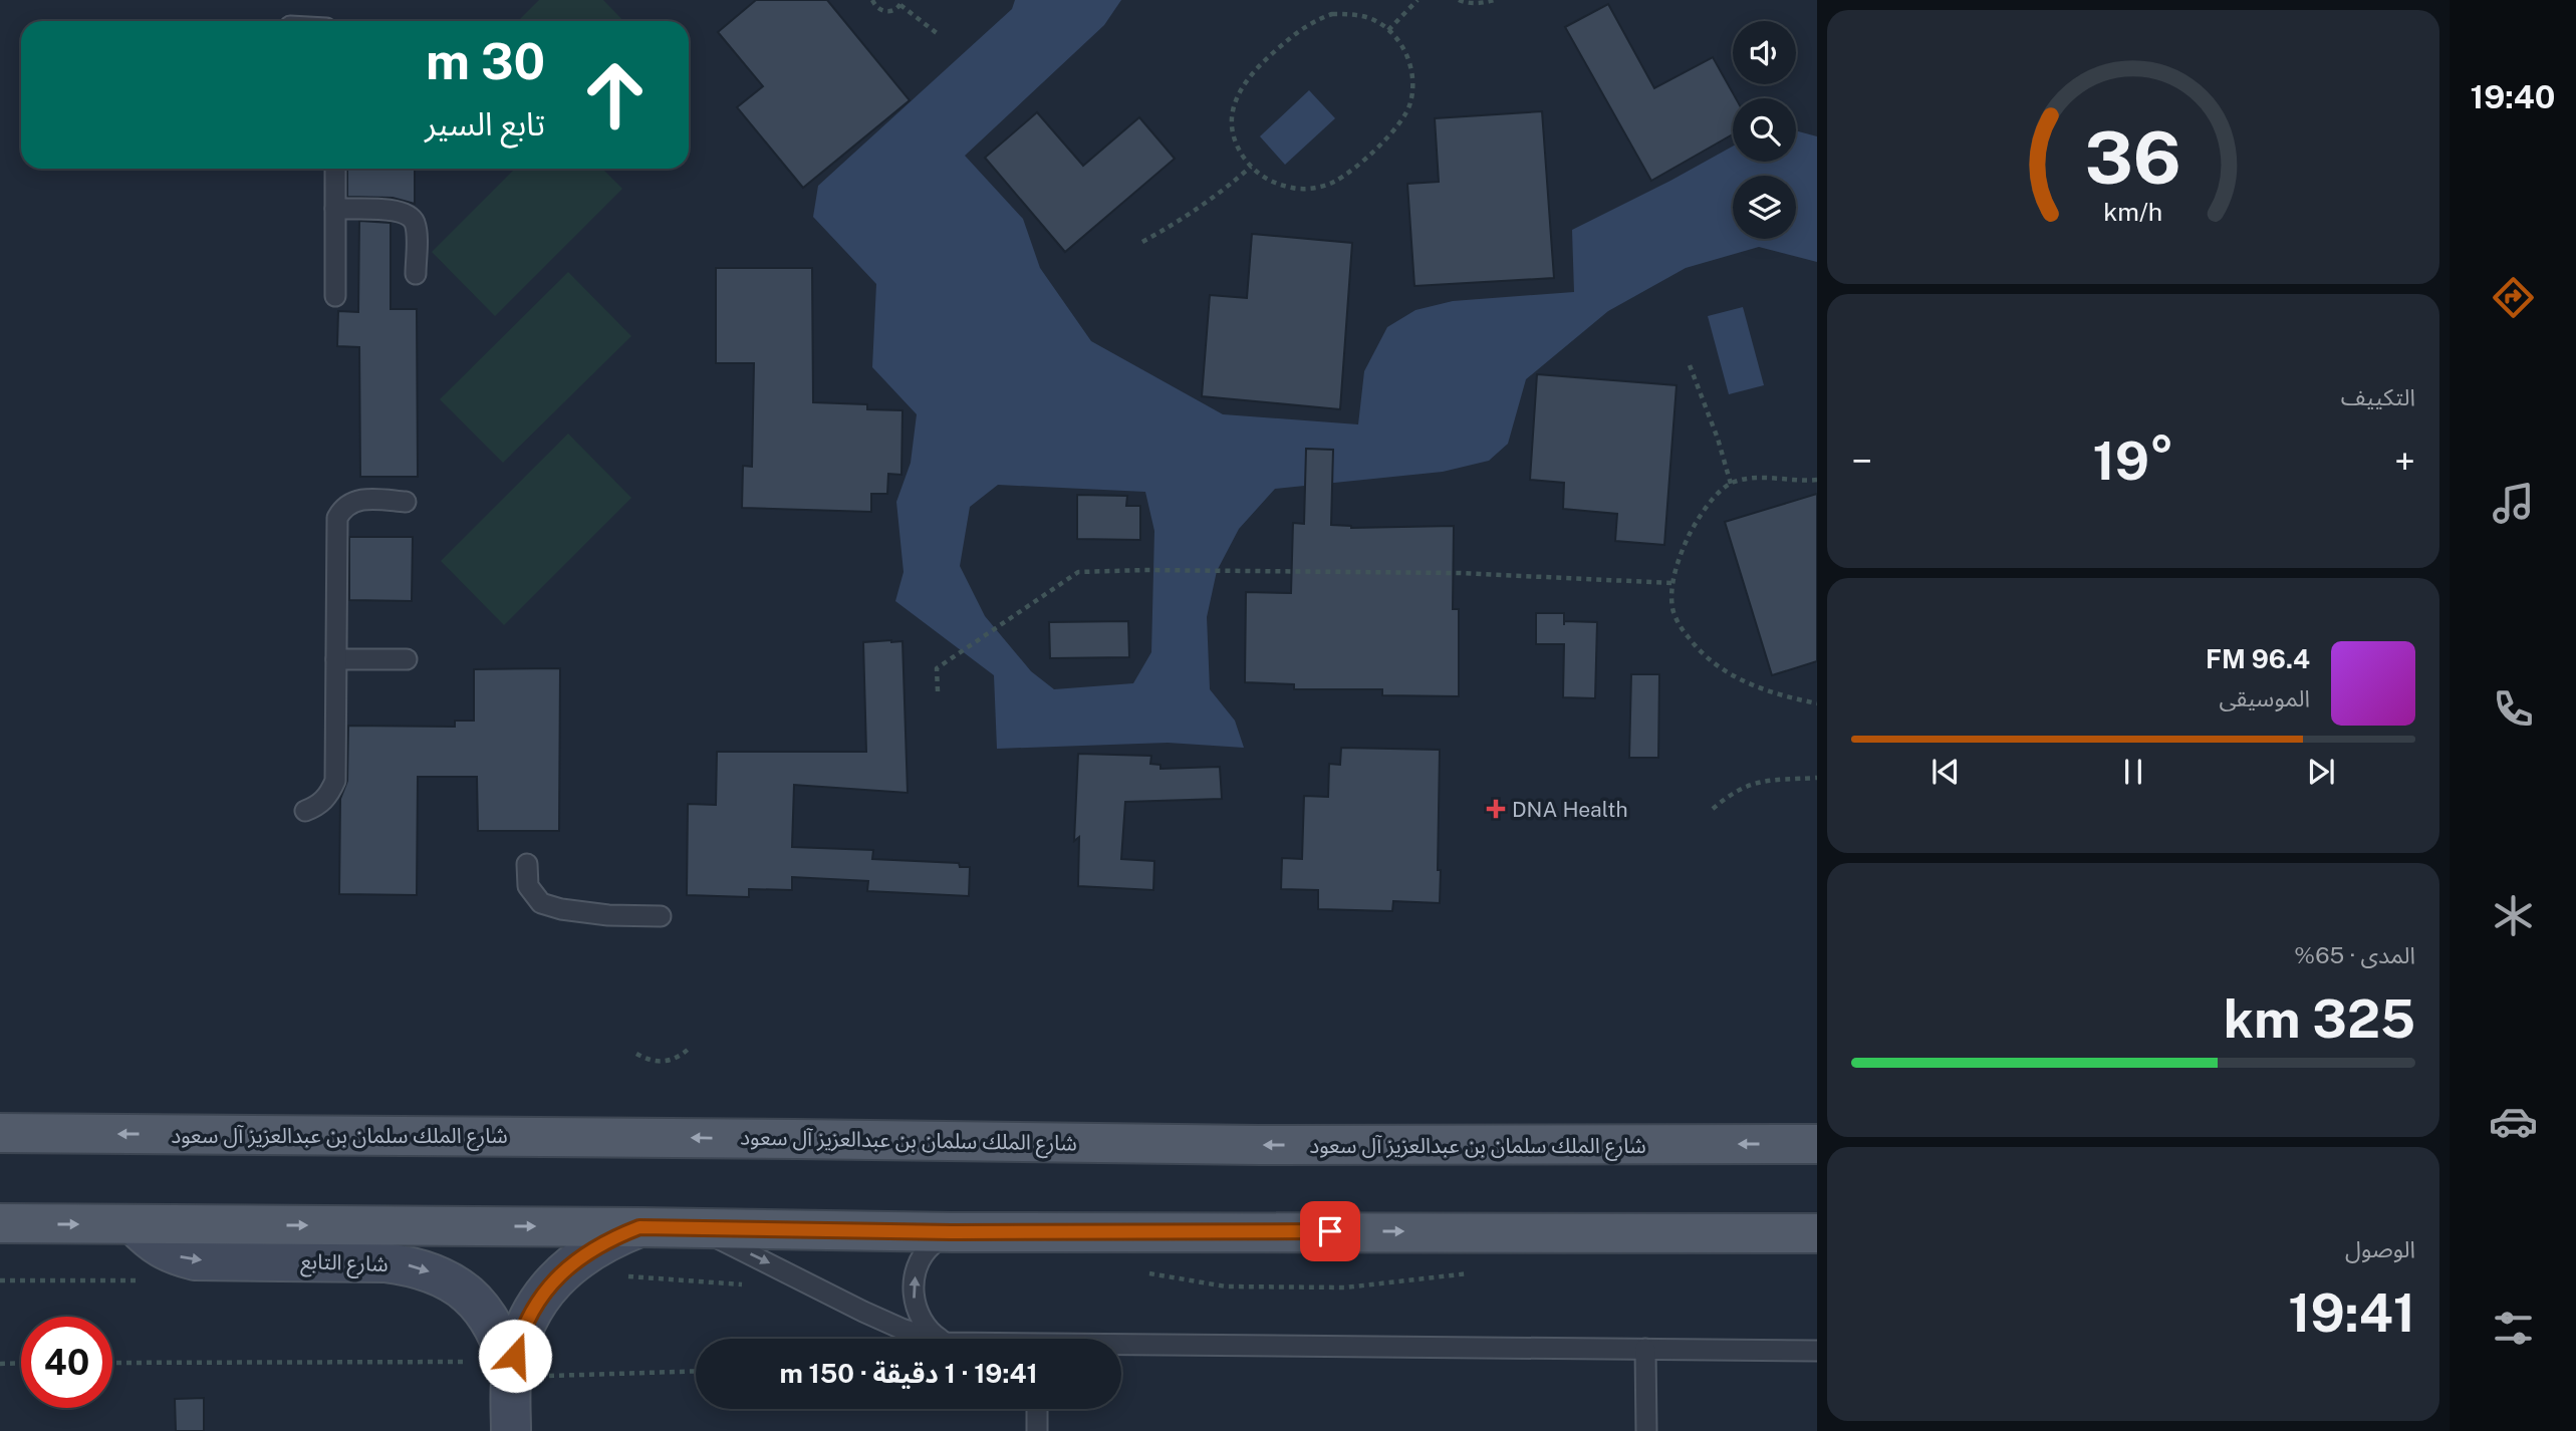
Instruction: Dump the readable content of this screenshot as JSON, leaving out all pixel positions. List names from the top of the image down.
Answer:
{
  "streets": {
    "main road": ["شارع الملك سلمان بن عبدالعزيز آل سعود"],
    "street": ["شارع التابع"]
  },
  "one_way": ["شارع التابع"],
  "places": {
    "health": ["DNA Health"]
  },
  "page": {
    "tabs": "19:40",
    "turn": ["30 m", "تابع السير"],
    "tile": [
      "التكييف",
      ["المدى · 65%", "325 km"],
      ["الوصول", "19:41"]
    ],
    "heat": ["−", "19°", "+"],
    "song": ["96.4 FM", "الموسيقى"],
    "limit": "40",
    "trip": "19:41 · 1 دقيقة · 150 m",
    "gauge": ["36", "km/h"]
  }
}
